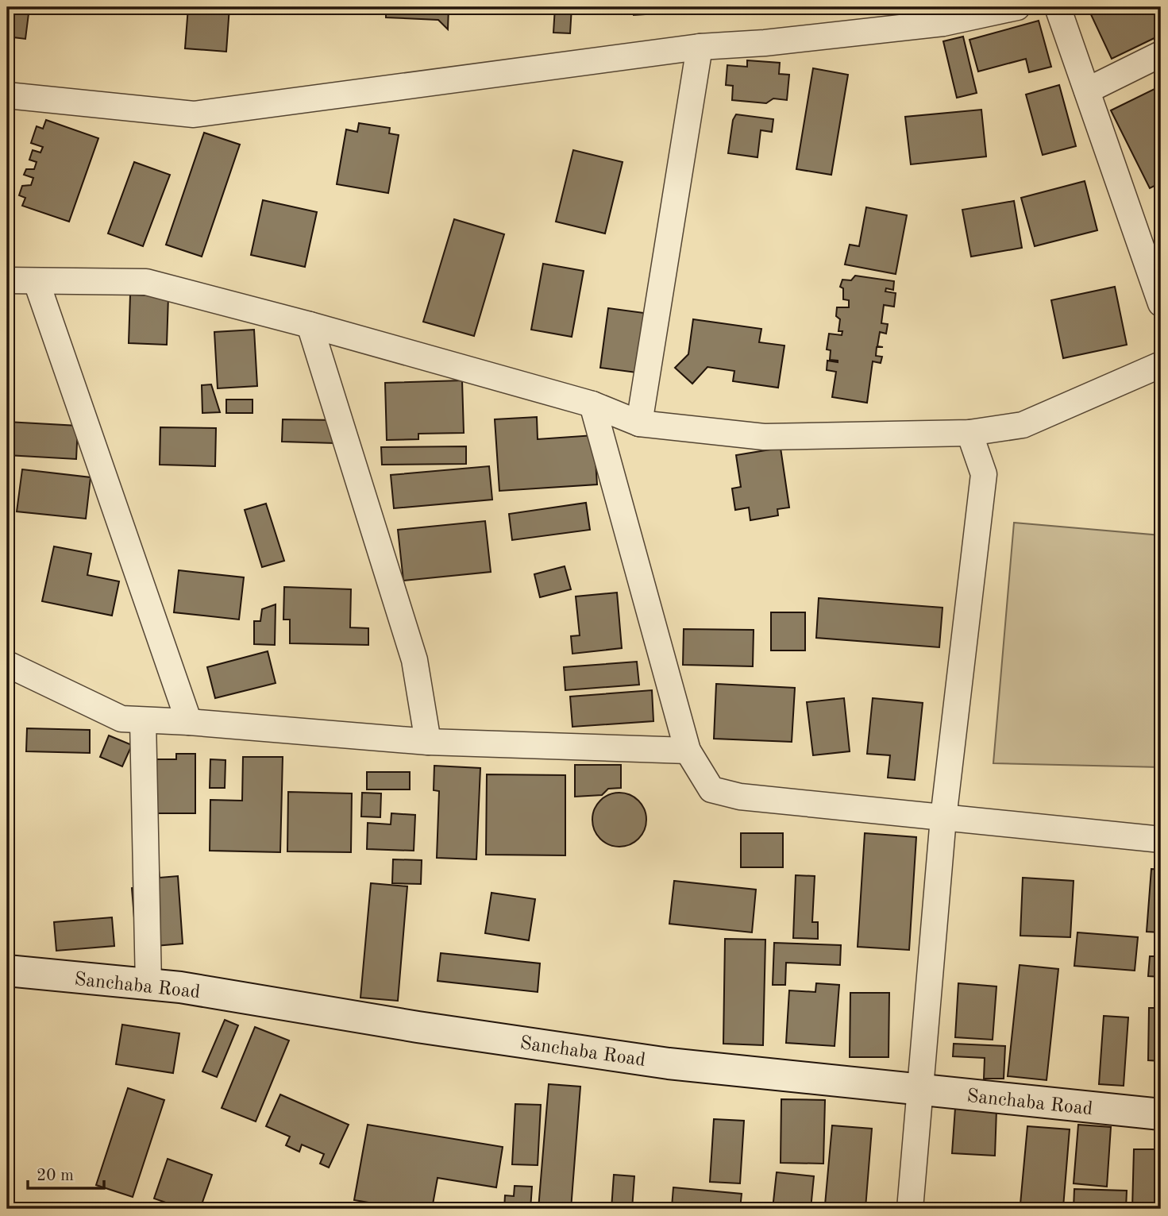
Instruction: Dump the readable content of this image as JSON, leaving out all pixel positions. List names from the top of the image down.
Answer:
{
  "streets": {
    "street": ["Sanchaba Road"]
  },
  "scale_bar": "20 m"
}
